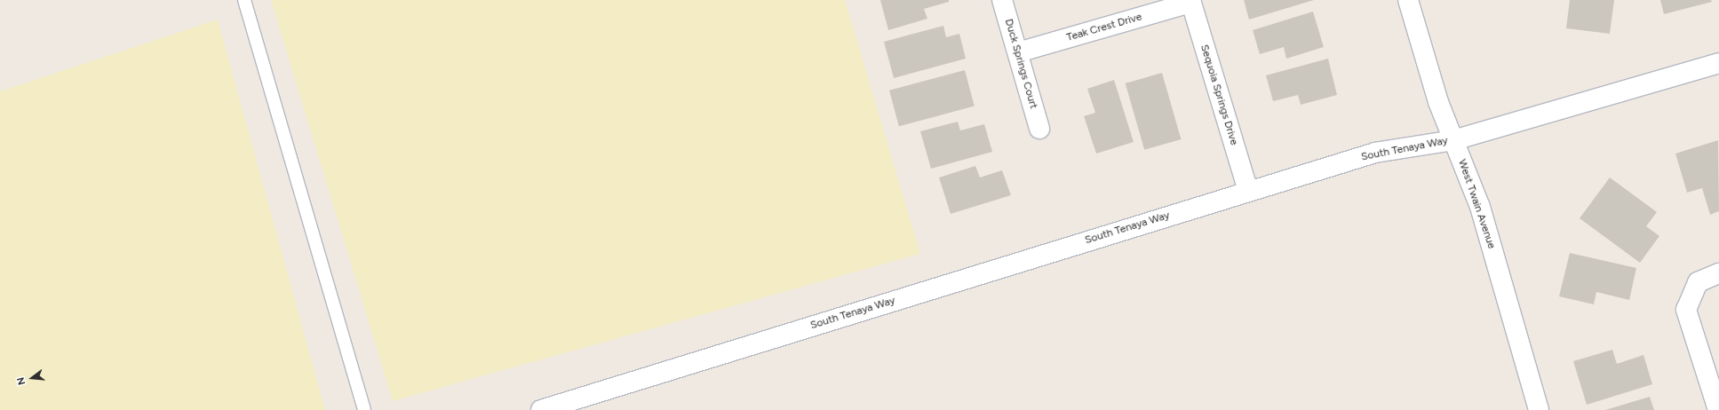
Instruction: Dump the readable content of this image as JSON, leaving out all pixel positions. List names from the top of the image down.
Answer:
{
  "streets": {
    "street": [
      "Teak Crest Drive",
      "Duck Springs Court",
      "Sequoia Springs Drive",
      "South Tenaya Way",
      "West Twain Avenue"
    ]
  },
  "crossings": [
    ["Teak Crest Drive", "Duck Springs Court"],
    ["Teak Crest Drive", "Sequoia Springs Drive"],
    ["Sequoia Springs Drive", "South Tenaya Way"],
    ["South Tenaya Way", "West Twain Avenue"]
  ],
  "north": "left"
}
